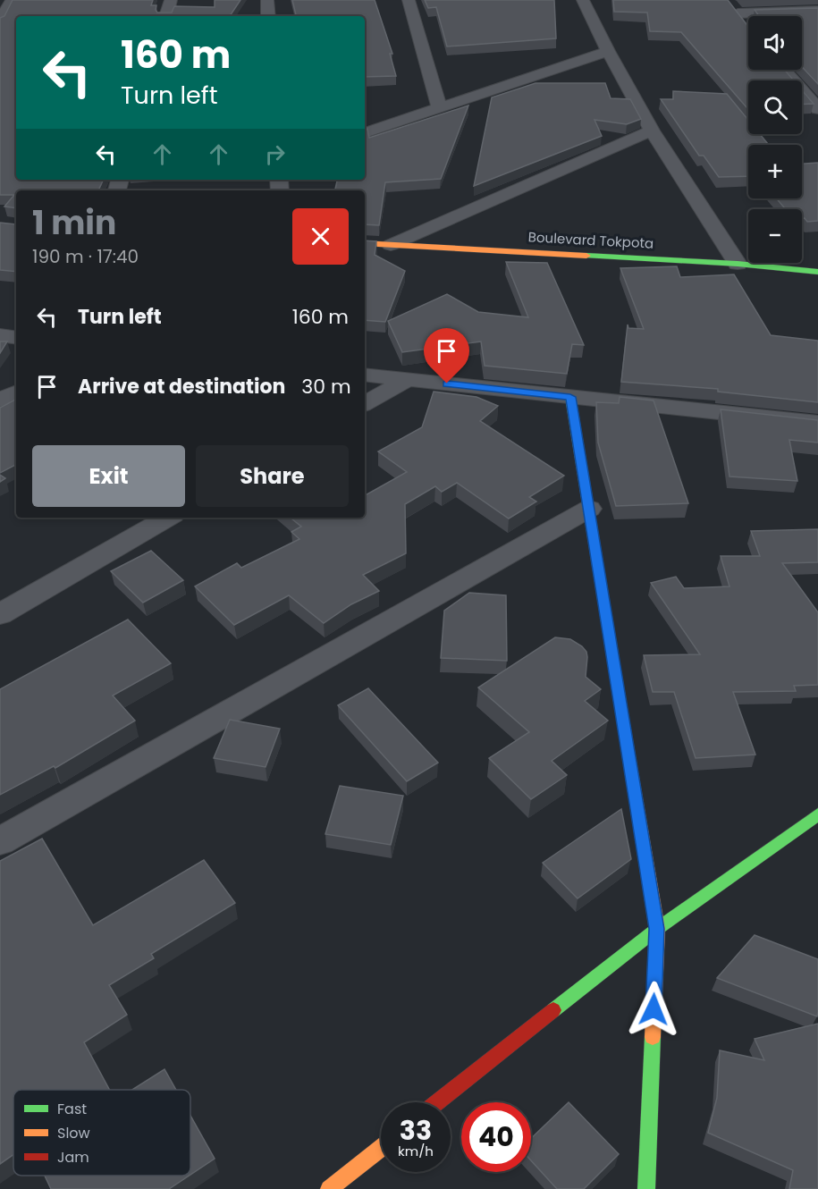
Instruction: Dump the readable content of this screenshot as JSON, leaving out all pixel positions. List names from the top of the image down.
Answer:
{
  "streets": {
    "street": ["Boulevard Tokpota"]
  },
  "legend": ["Fast", "Slow", "Jam"],
  "page": {
    "map_buttons": ["+", "−"],
    "turn": ["160 m", "Turn left"],
    "heading": ["1 min", "190 m · 17:40"],
    "list": [
      {
        "name": "Turn left",
        "value": "160 m"
      },
      {
        "name": "Arrive at destination",
        "value": "30 m"
      }
    ],
    "buttons": ["Exit", "Share"],
    "speed": "33 km/h",
    "limit": "40"
  }
}
